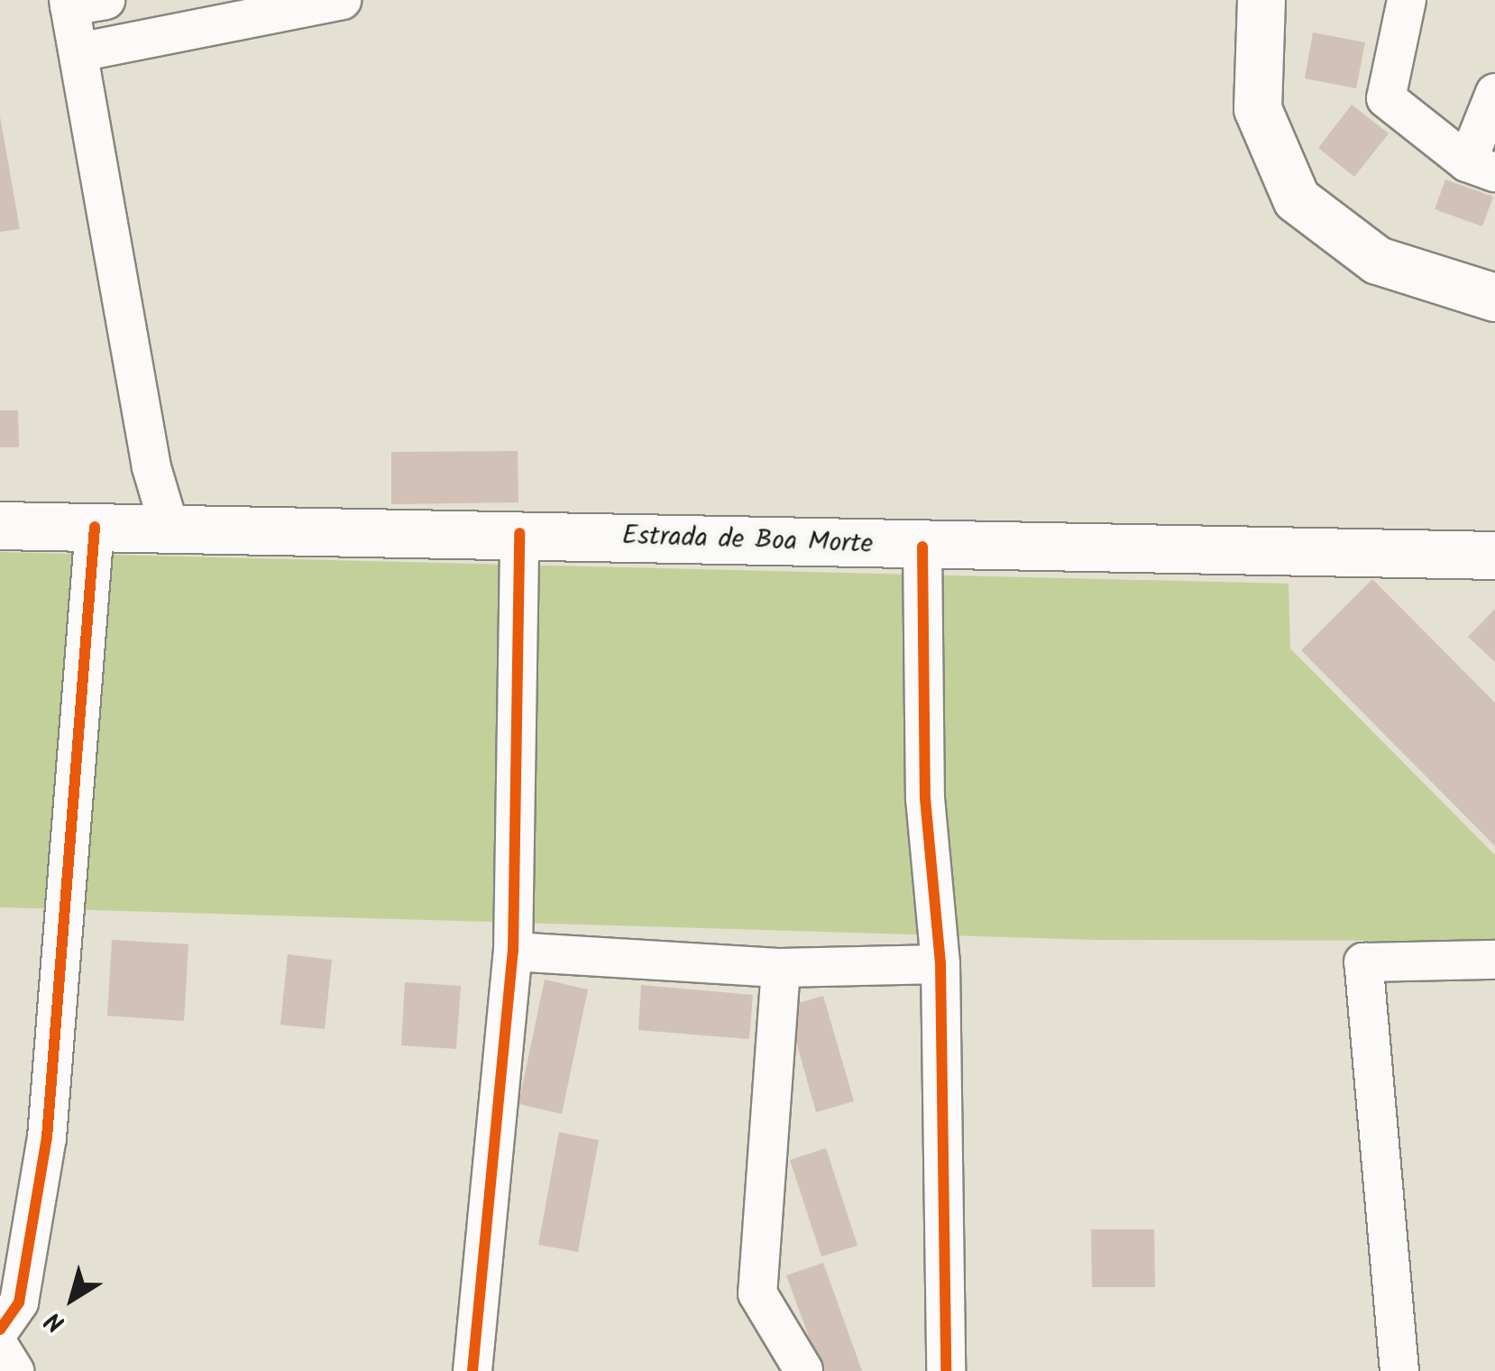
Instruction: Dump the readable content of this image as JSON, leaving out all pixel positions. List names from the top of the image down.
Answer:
{
  "streets": {
    "main road": ["Estrada de Boa Morte"]
  },
  "north": "bottom left"
}
